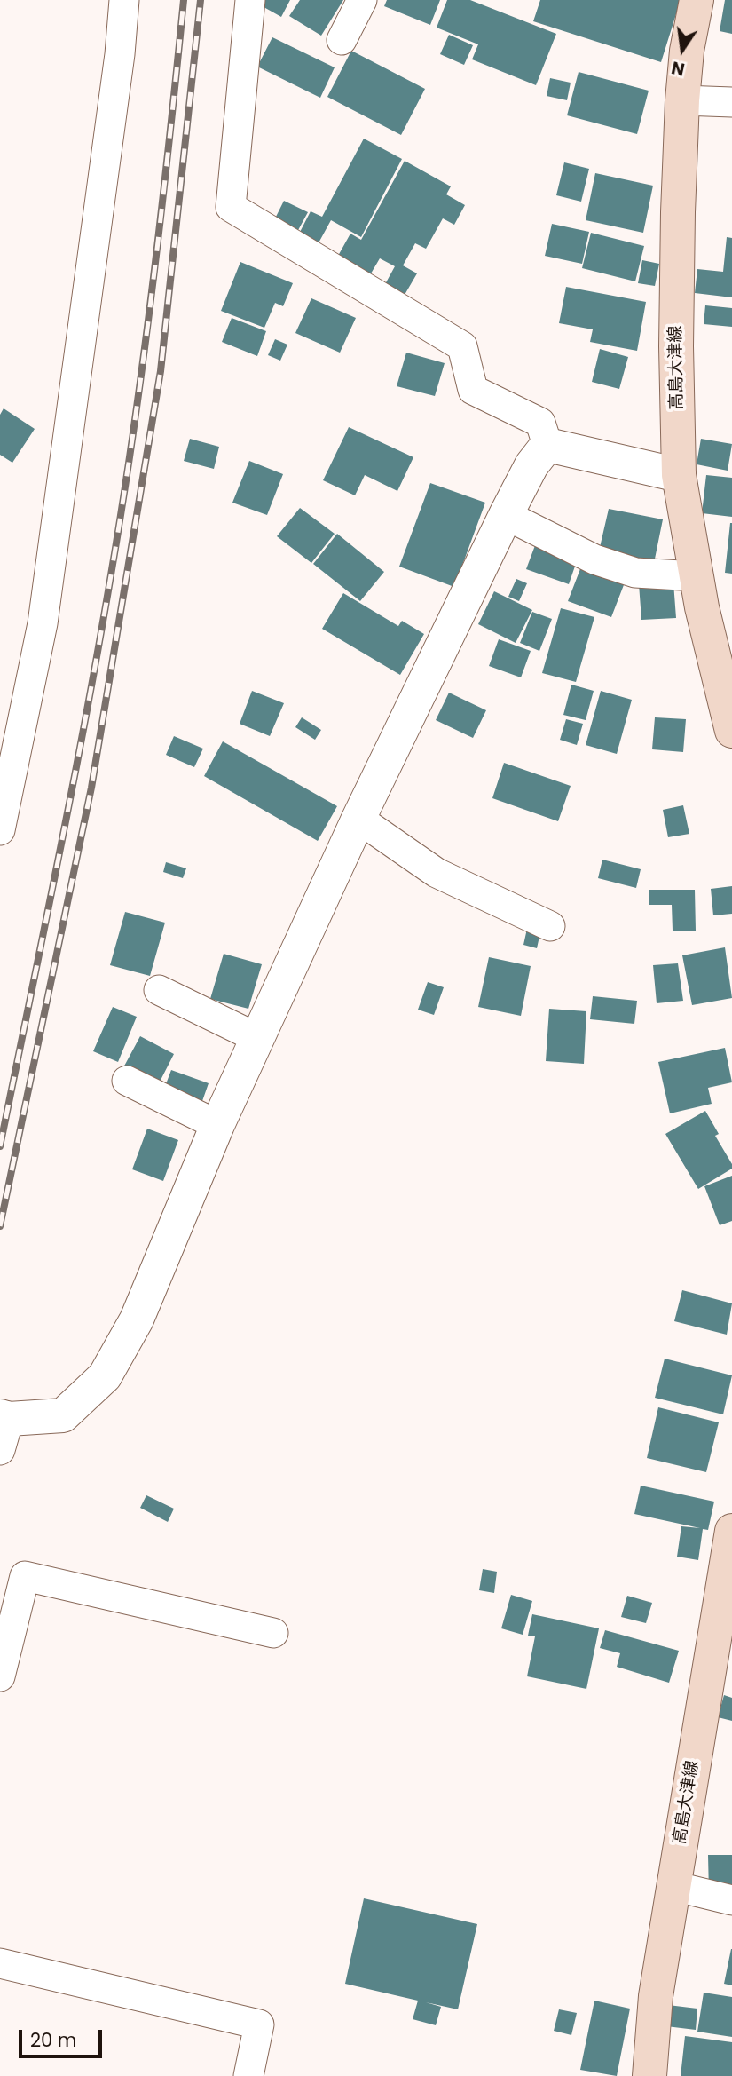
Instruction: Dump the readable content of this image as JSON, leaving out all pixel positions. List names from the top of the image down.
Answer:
{
  "streets": {
    "main road": ["高島大津線"]
  },
  "scale_bar": "20 m",
  "north": "bottom"
}
